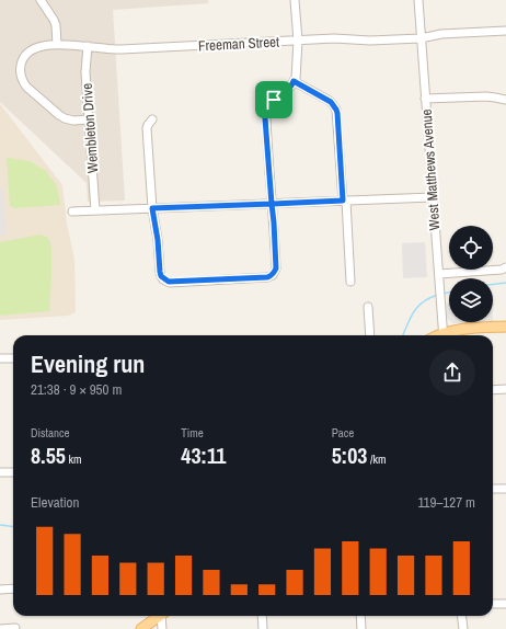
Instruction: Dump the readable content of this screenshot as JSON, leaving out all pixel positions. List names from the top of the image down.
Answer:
{
  "streets": {
    "street": ["Freeman Street", "Wembleton Drive", "West Matthews Avenue"]
  },
  "crossings": [
    ["Freeman Street", "Wembleton Drive"],
    ["Freeman Street", "West Matthews Avenue"]
  ],
  "page": {
    "heading": ["Evening run", "21:38 · 9 × 950 m"],
    "stats": [
      ["Distance", "8.55 km"],
      ["Time", "43:11"],
      ["Pace", "5:03 /km"]
    ],
    "chart": ["Elevation", "119–127 m"]
  }
}
